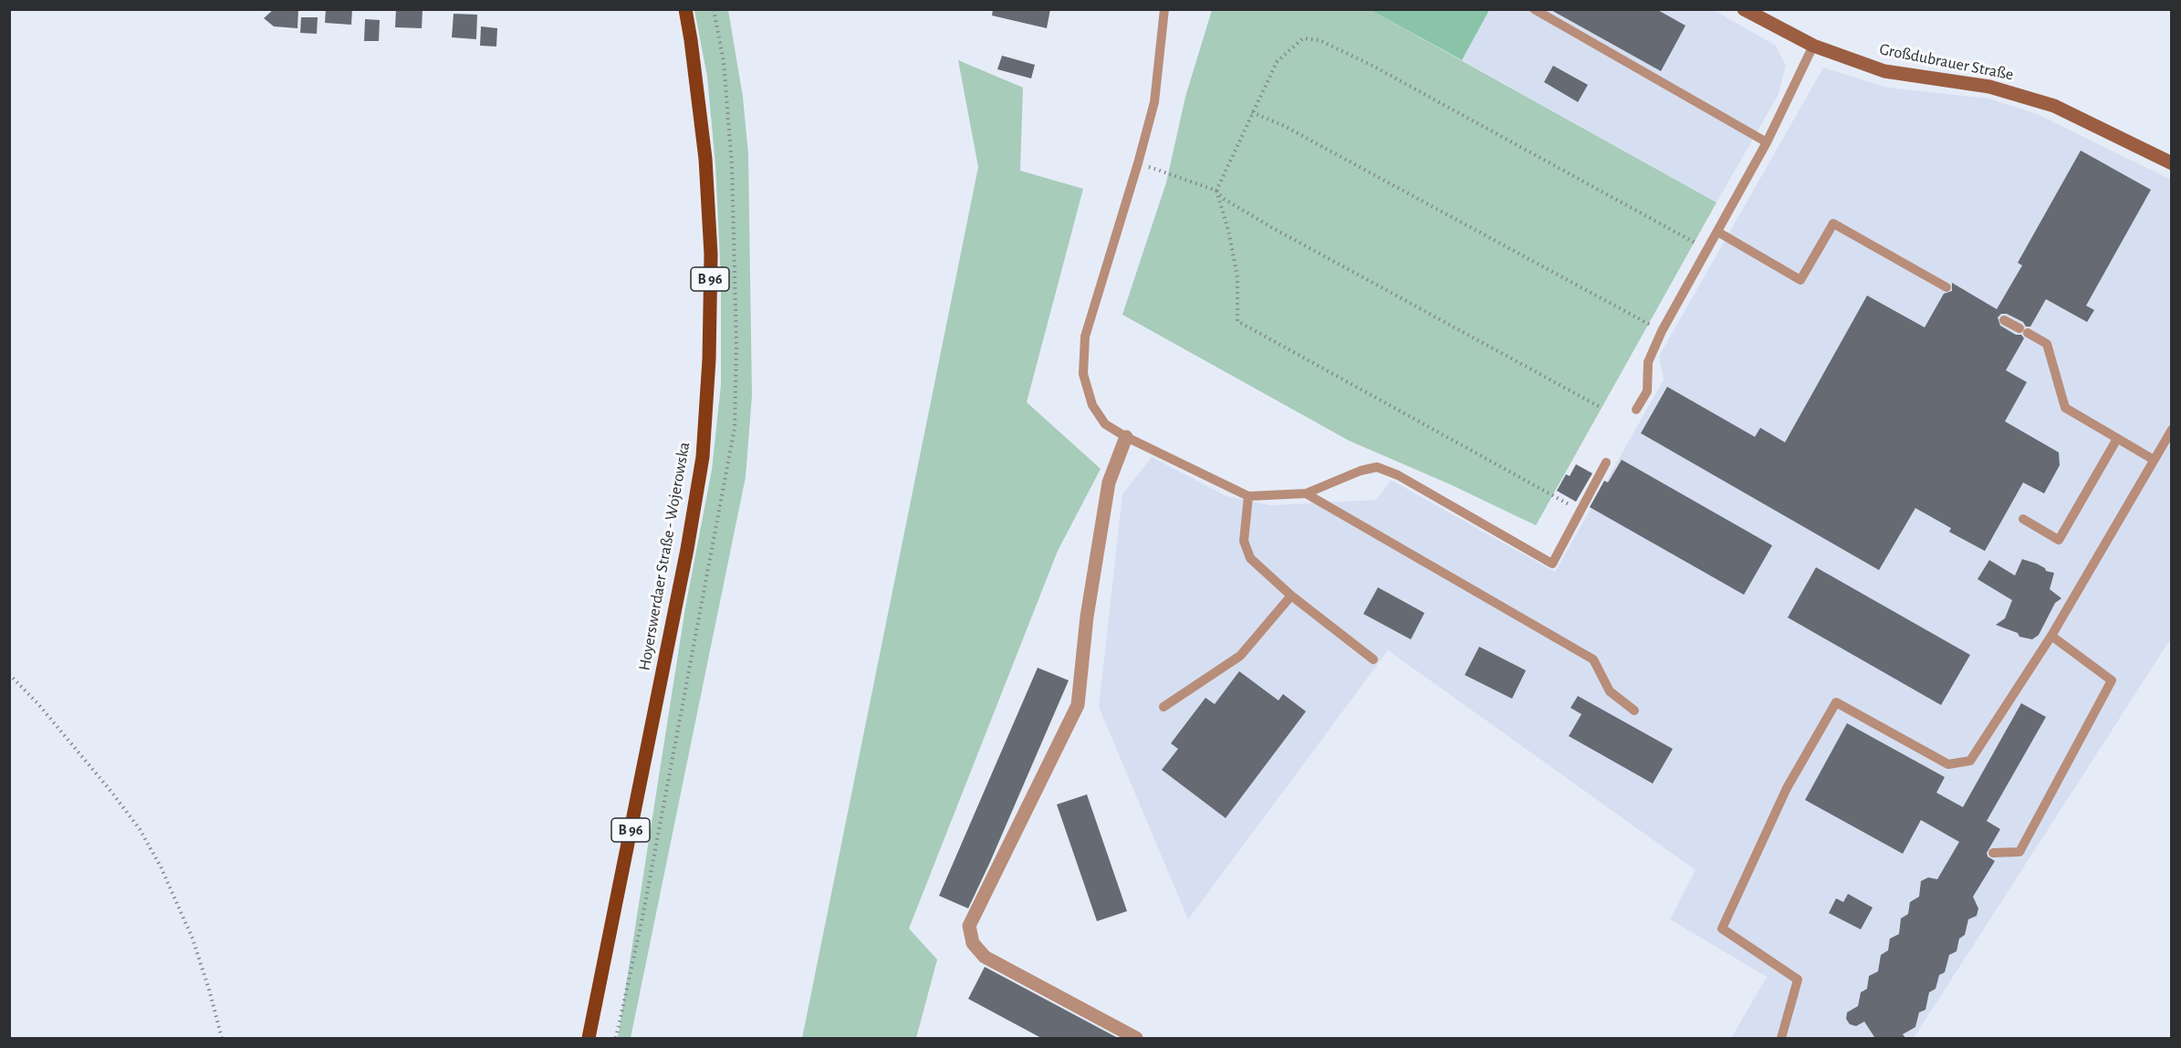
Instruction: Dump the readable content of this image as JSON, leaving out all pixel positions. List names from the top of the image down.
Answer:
{
  "streets": {
    "main road": ["Großdubrauer Straße", "B 96", "Hoyerswerdaer Straße - Wojerowska"]
  }
}
